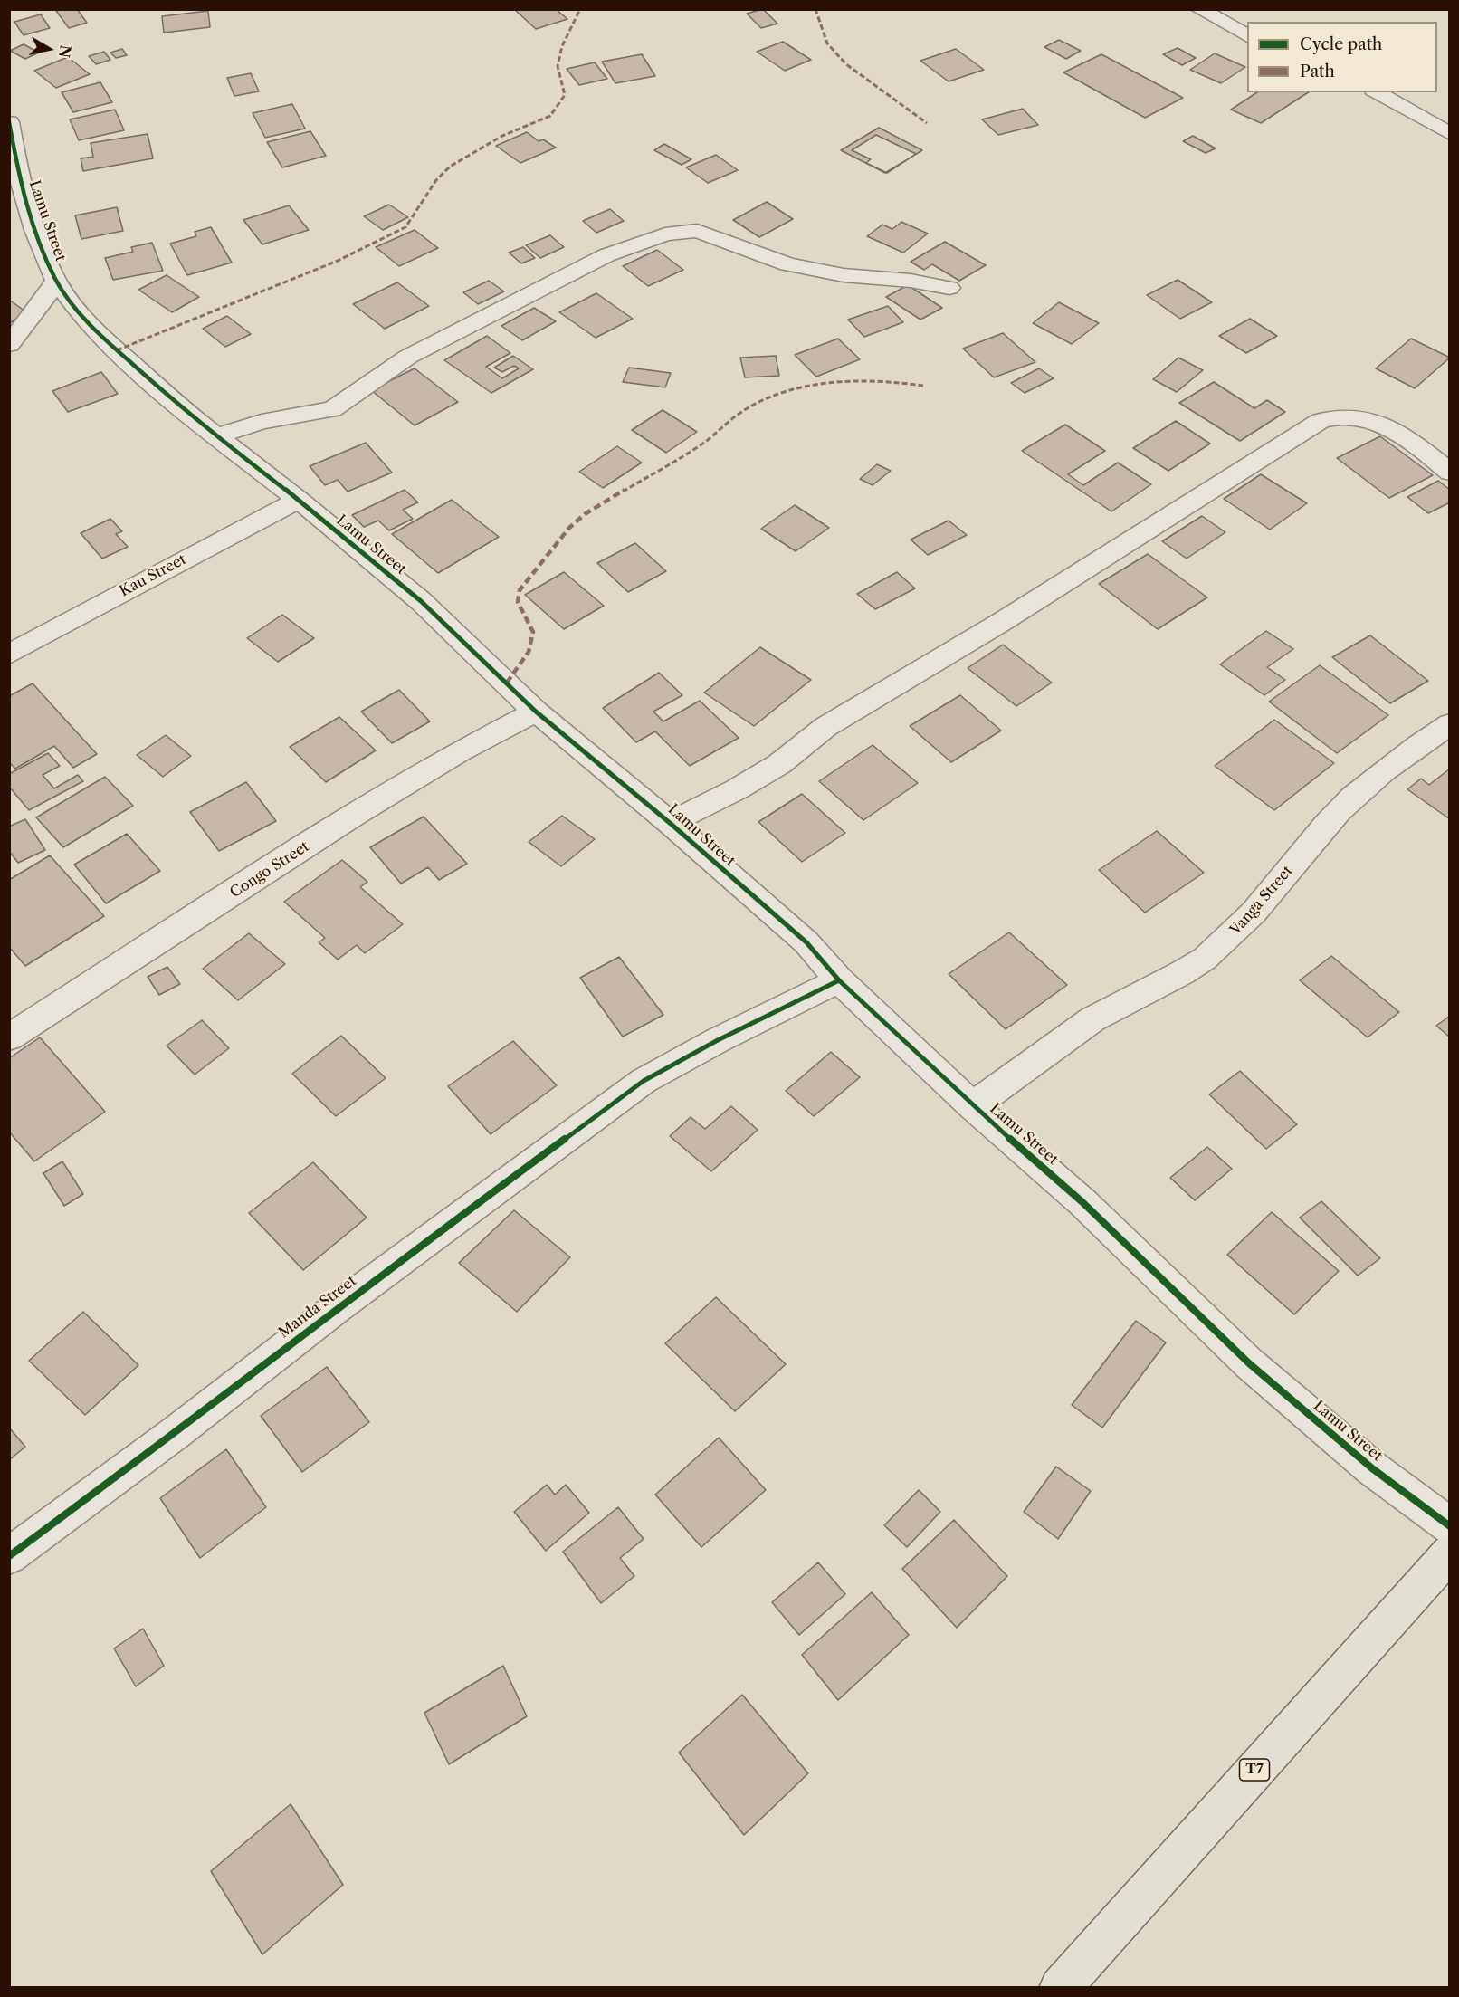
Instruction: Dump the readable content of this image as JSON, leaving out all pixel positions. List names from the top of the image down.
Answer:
{
  "streets": {
    "highway": ["T7"],
    "street": [
      "Lamu Street",
      "Kau Street",
      "Congo Street",
      "Vanga Street",
      "Manda Street"
    ]
  },
  "crossings": [
    ["Lamu Street", "Kau Street"],
    ["Lamu Street", "Congo Street"],
    ["Lamu Street", "Vanga Street"],
    ["Lamu Street", "Manda Street"]
  ],
  "legend": ["Cycle path", "Path"],
  "north": "right"
}
